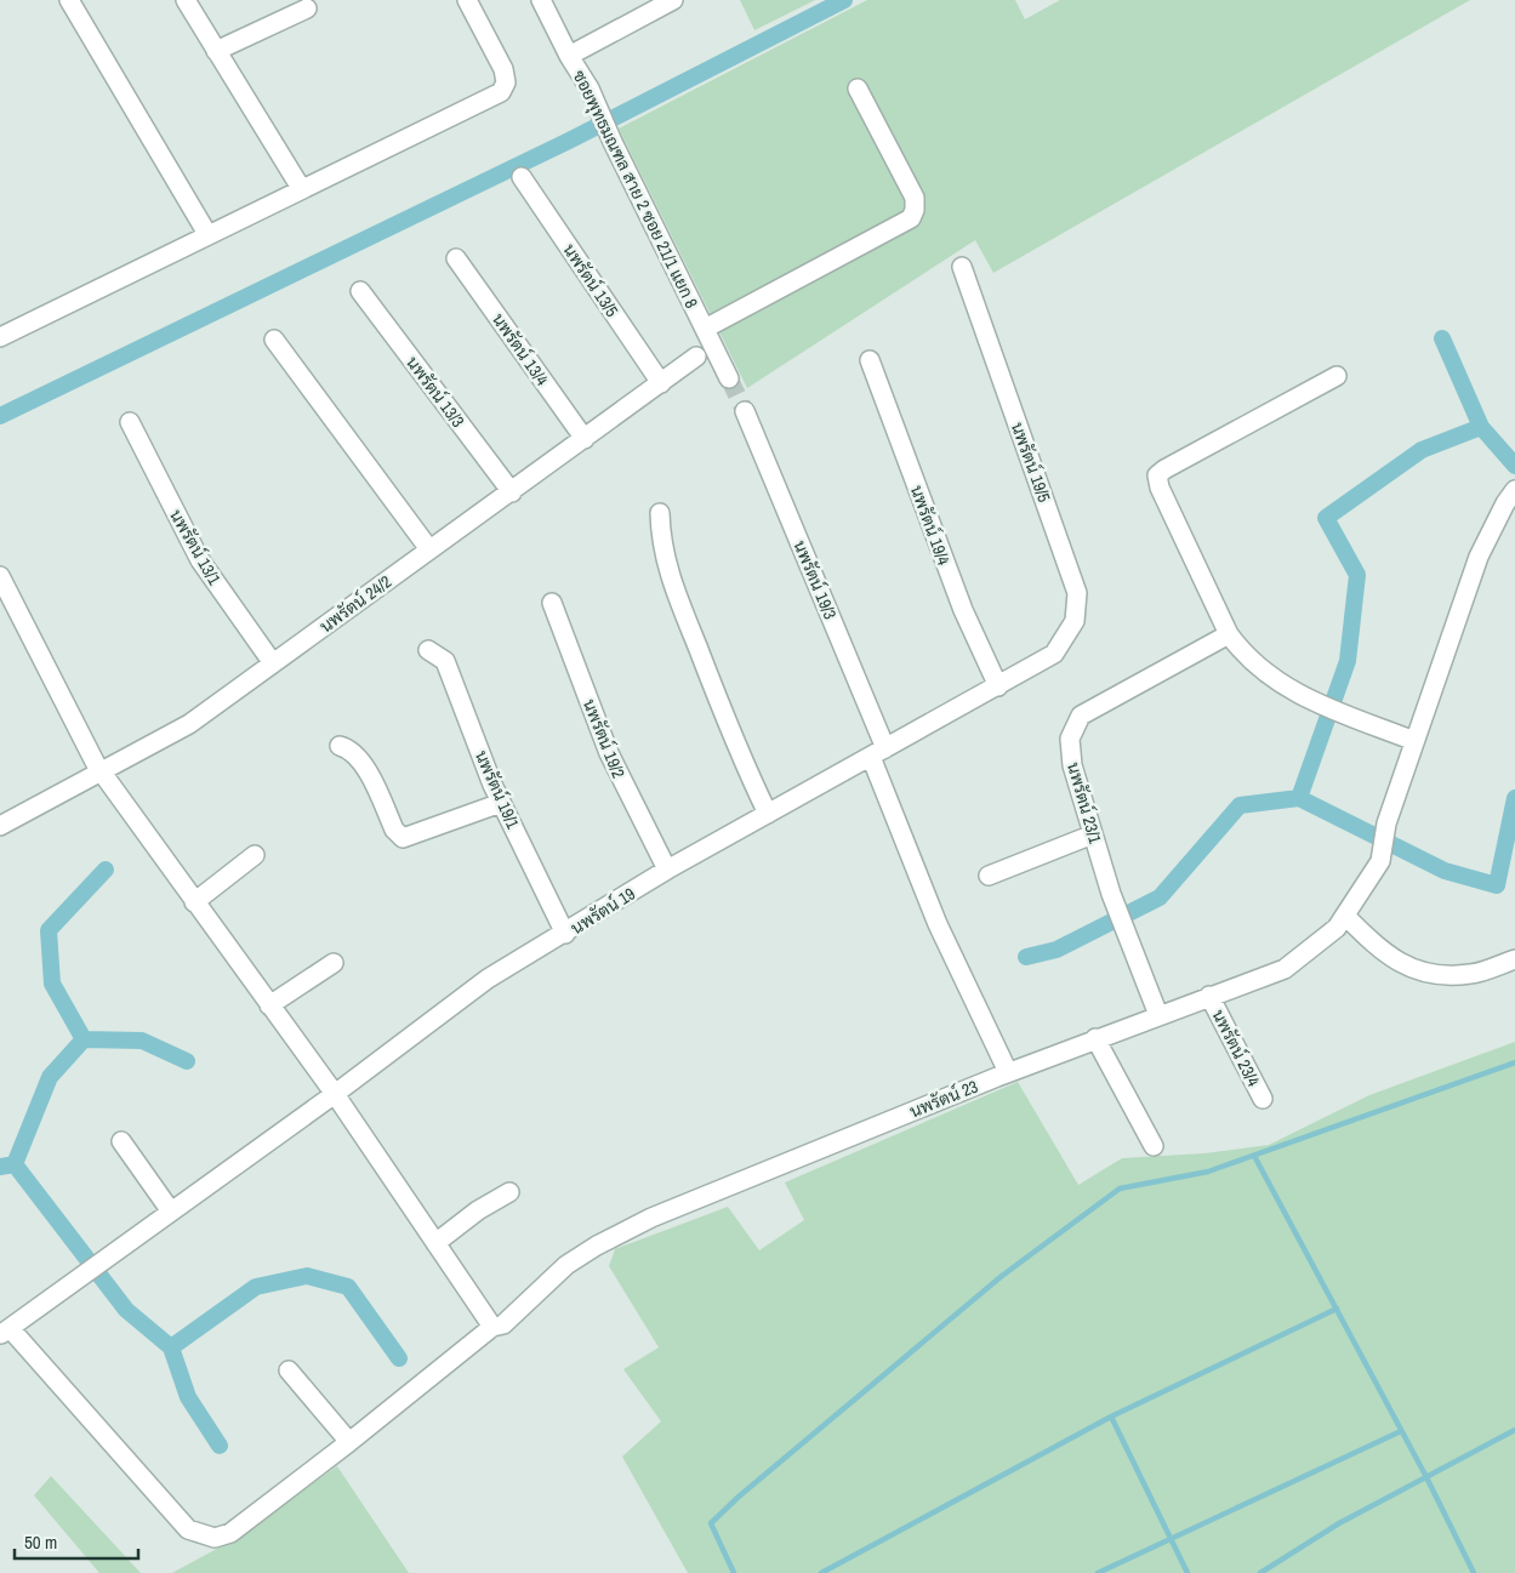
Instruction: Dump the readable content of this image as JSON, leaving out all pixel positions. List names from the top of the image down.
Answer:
{
  "streets": {
    "street": [
      "ซอยพุทธมณฑล สาย 2 ซอย 21/1 แยก 8",
      "นพรัตน์ 13/5",
      "นพรัตน์ 13/4",
      "นพรัตน์ 13/3",
      "นพรัตน์ 19/5",
      "นพรัตน์ 19/4",
      "นพรัตน์ 13/1",
      "นพรัตน์ 19/3",
      "นพรัตน์ 24/2",
      "นพรัตน์ 19/2",
      "นพรัตน์ 19/1",
      "นพรัตน์ 23/1",
      "นพรัตน์ 19",
      "นพรัตน์ 23/4",
      "นพรัตน์ 23"
    ]
  },
  "crossings": [
    ["นพรัตน์ 13/5", "นพรัตน์ 24/2"],
    ["นพรัตน์ 13/4", "นพรัตน์ 24/2"],
    ["นพรัตน์ 13/3", "นพรัตน์ 24/2"],
    ["นพรัตน์ 19/5", "นพรัตน์ 19"],
    ["นพรัตน์ 19/4", "นพรัตน์ 19"],
    ["นพรัตน์ 13/1", "นพรัตน์ 24/2"],
    ["นพรัตน์ 19/3", "นพรัตน์ 19"],
    ["นพรัตน์ 19/3", "นพรัตน์ 23"],
    ["นพรัตน์ 19/2", "นพรัตน์ 19"],
    ["นพรัตน์ 19/1", "นพรัตน์ 19"],
    ["นพรัตน์ 23/1", "นพรัตน์ 23"],
    ["นพรัตน์ 19", "นพรัตน์ 23"],
    ["นพรัตน์ 23/4", "นพรัตน์ 23"]
  ],
  "scale_bar": "50 m"
}
